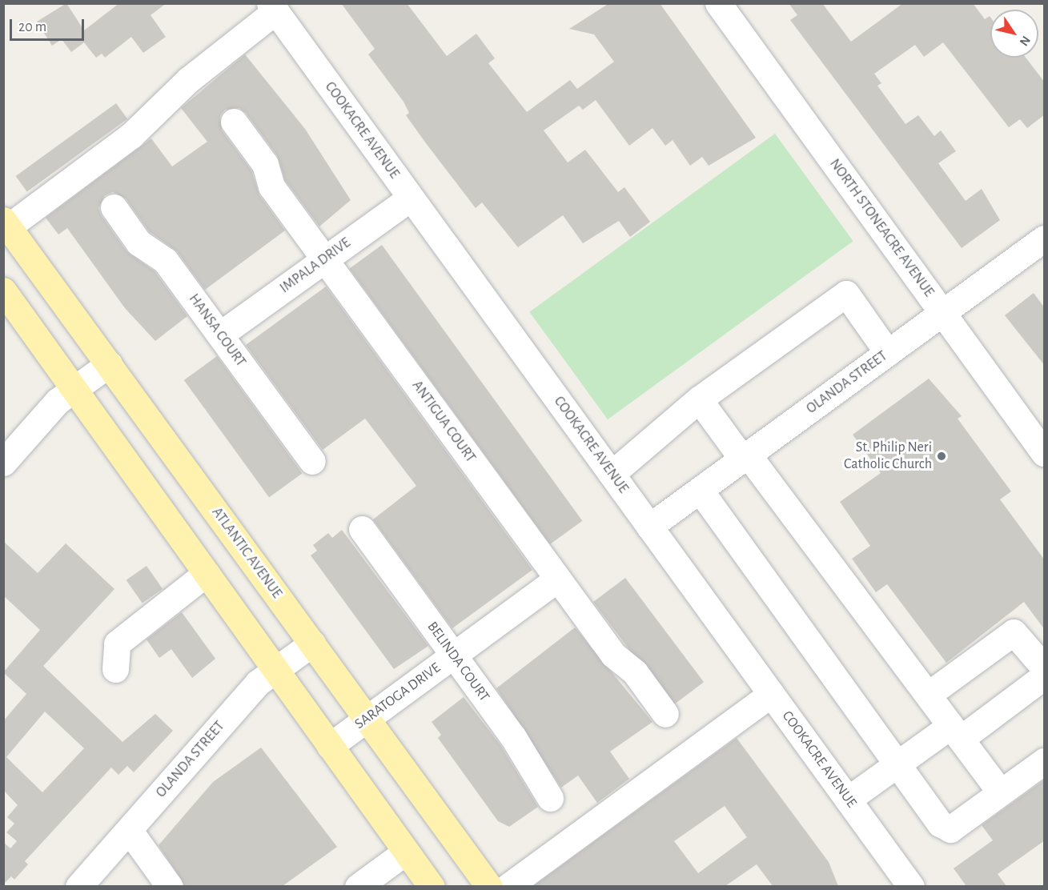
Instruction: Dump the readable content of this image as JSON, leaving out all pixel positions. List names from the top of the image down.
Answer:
{
  "streets": {
    "main road": ["ATLANTIC AVENUE"],
    "street": [
      "COOKACRE AVENUE",
      "NORTH STONEACRE AVENUE",
      "IMPALA DRIVE",
      "HANSA COURT",
      "OLANDA STREET",
      "ANTIGUA COURT",
      "BELINDA COURT",
      "SARATOGA DRIVE"
    ]
  },
  "crossings": [
    ["COOKACRE AVENUE", "IMPALA DRIVE"],
    ["COOKACRE AVENUE", "OLANDA STREET"],
    ["NORTH STONEACRE AVENUE", "OLANDA STREET"],
    ["IMPALA DRIVE", "HANSA COURT"],
    ["IMPALA DRIVE", "ANTIGUA COURT"],
    ["OLANDA STREET", "ATLANTIC AVENUE"],
    ["ANTIGUA COURT", "SARATOGA DRIVE"],
    ["ATLANTIC AVENUE", "SARATOGA DRIVE"],
    ["BELINDA COURT", "SARATOGA DRIVE"]
  ],
  "places": ["St. Philip Neri Catholic Church"],
  "scale_bar": "20 m",
  "north": "bottom right"
}
